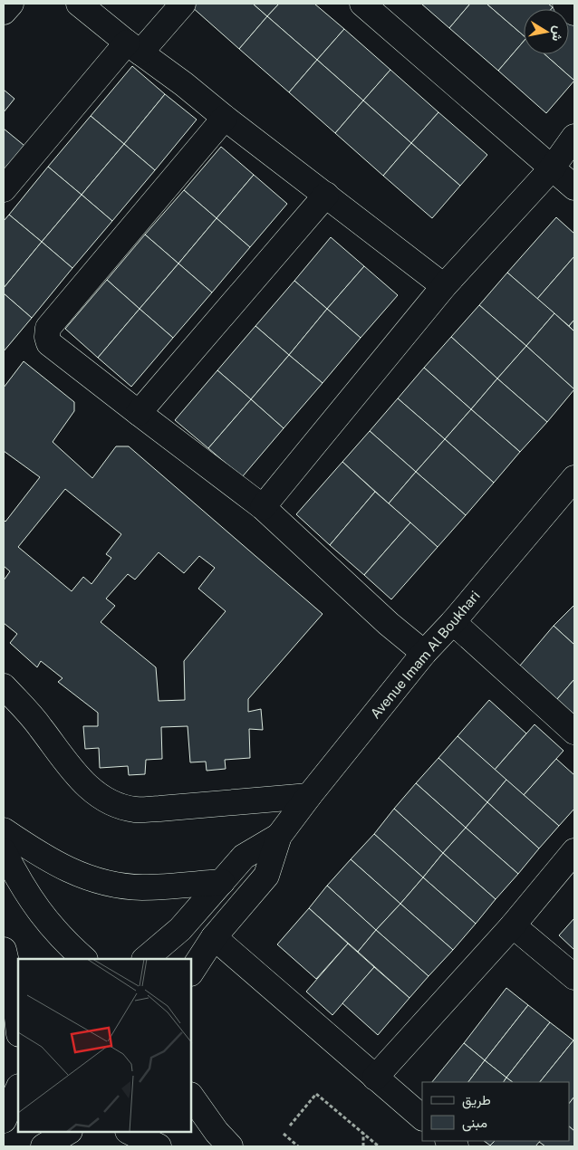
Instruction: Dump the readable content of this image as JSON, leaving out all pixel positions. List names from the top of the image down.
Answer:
{
  "streets": {
    "street": ["Avenue Imam Al Boukhari"]
  },
  "legend": ["طريق", "مبنى"],
  "north": "right"
}
